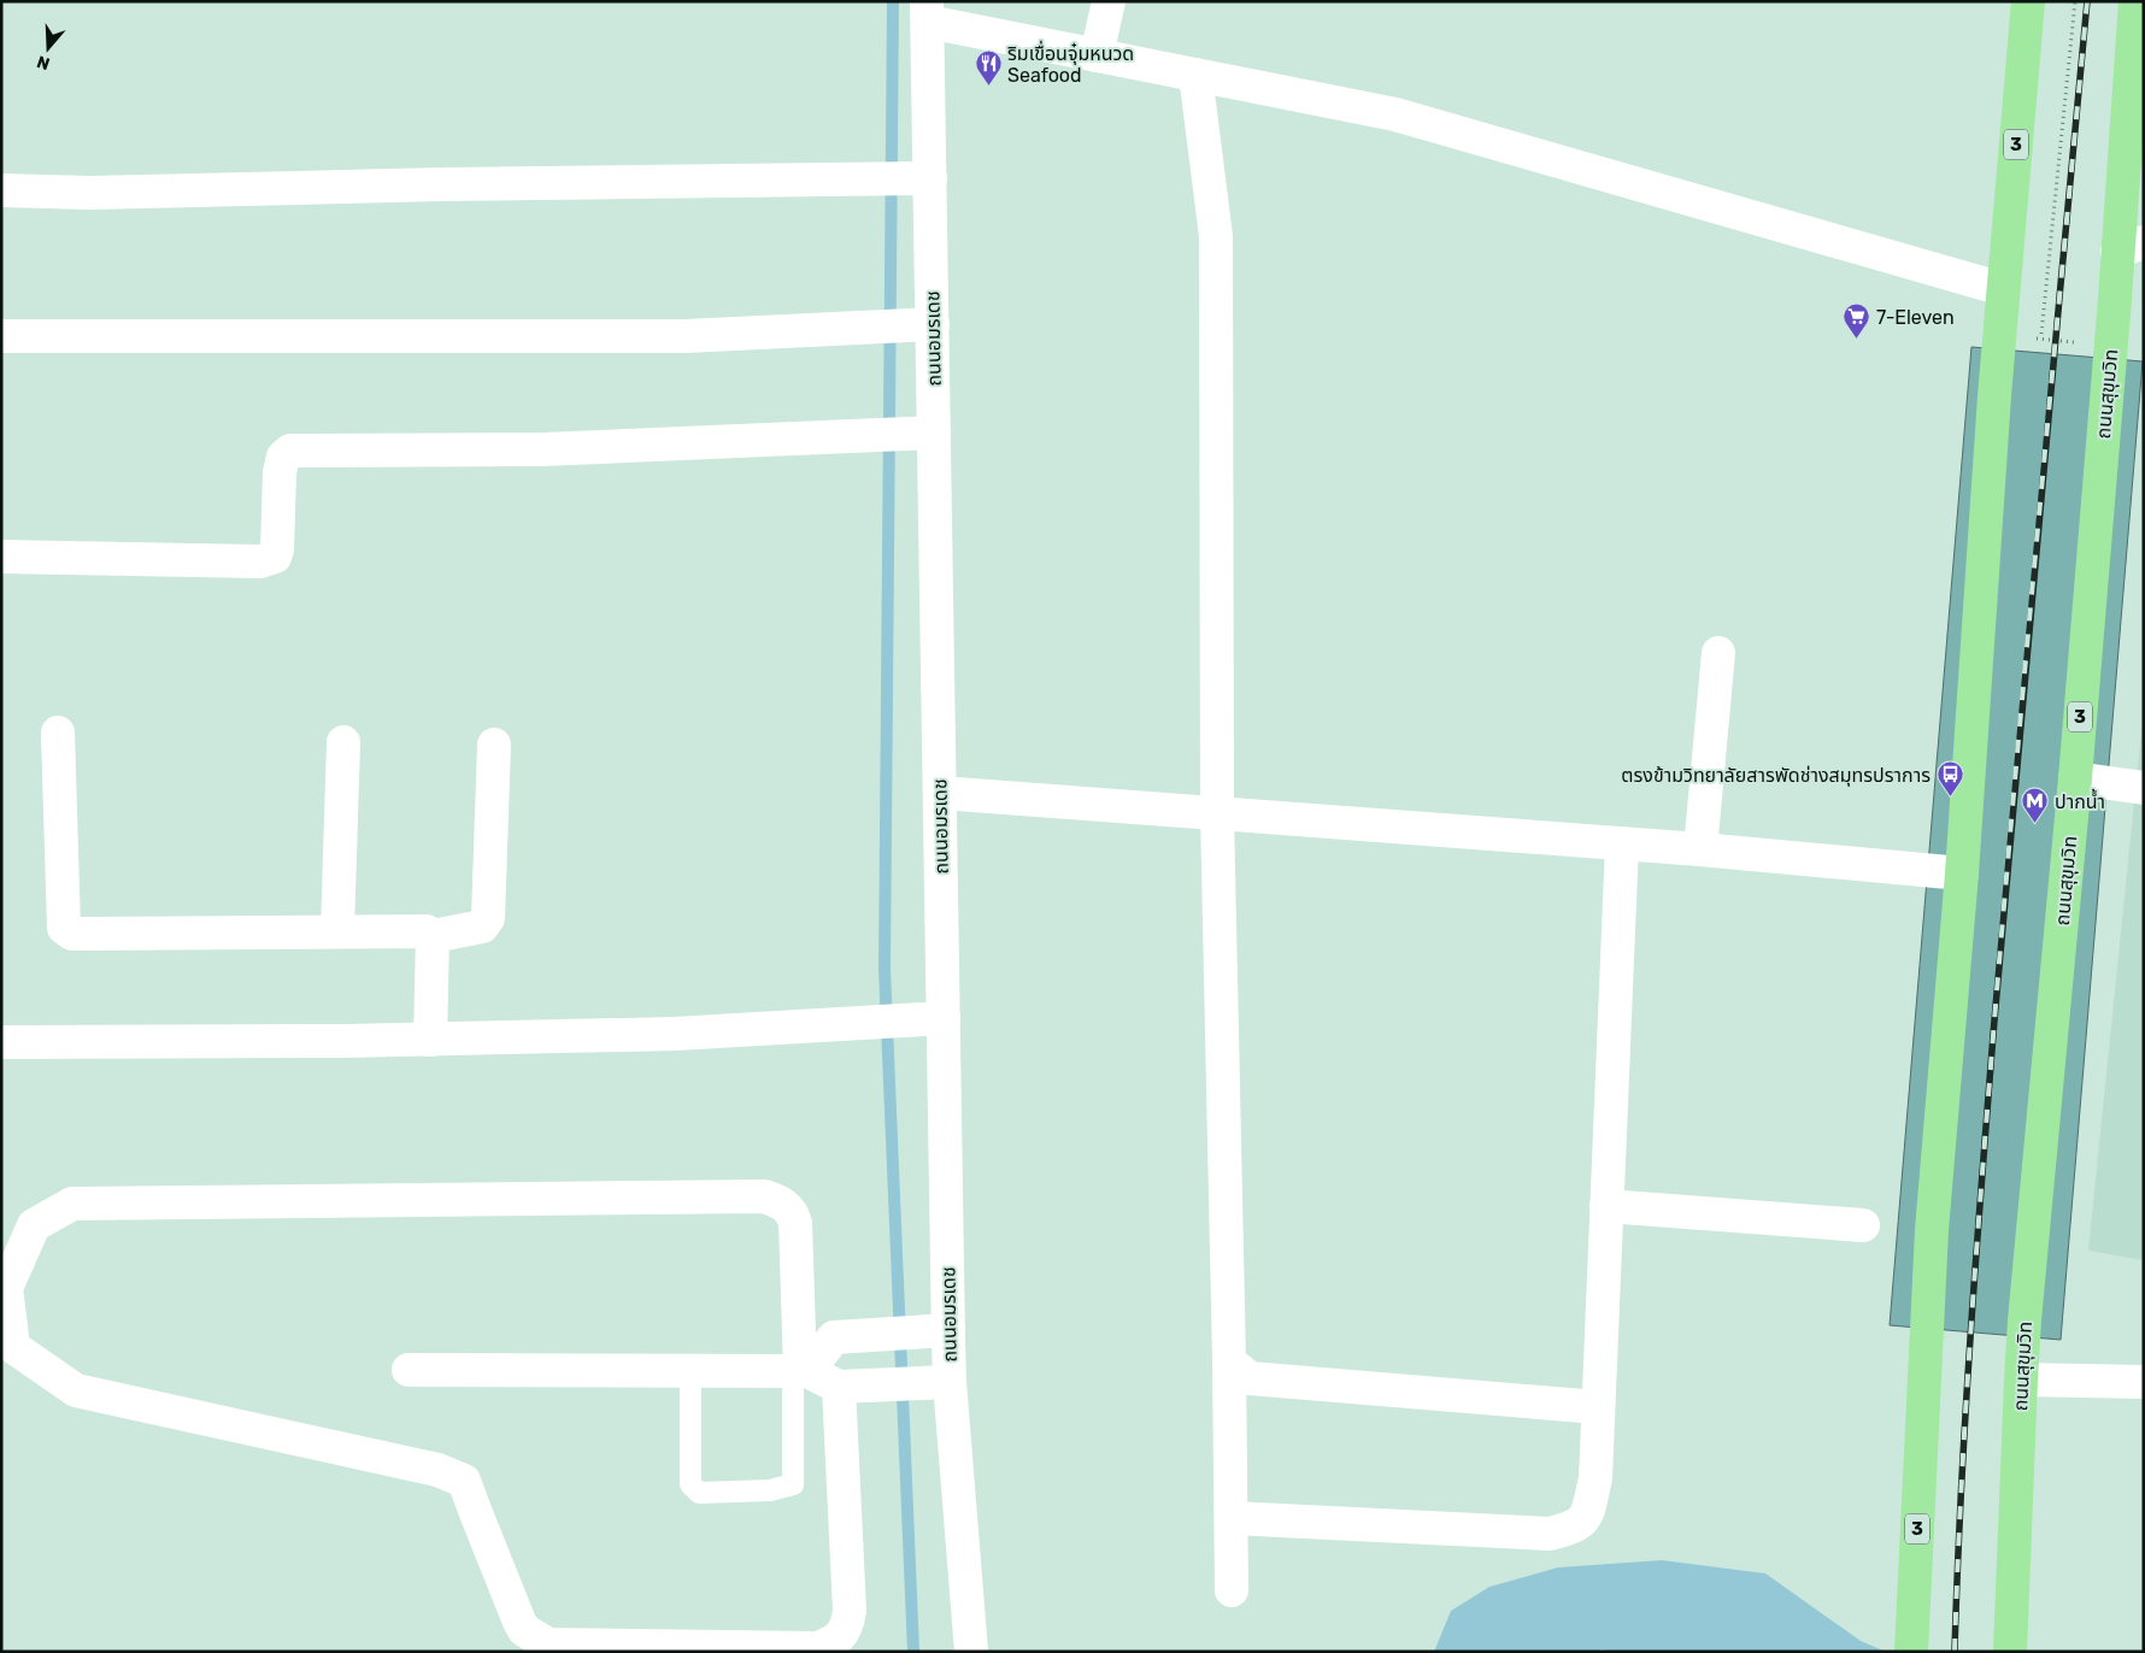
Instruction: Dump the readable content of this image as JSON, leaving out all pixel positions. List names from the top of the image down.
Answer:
{
  "streets": {
    "highway": ["3", "ถนนสุขุมวิท"],
    "street": ["ถนนอมรเดช"]
  },
  "places": {
    "restaurant": ["ริมเขื่อนจุ๋มหนวด Seafood"],
    "supermarket": ["7-Eleven"],
    "bus stop": ["ตรงข้ามวิทยาลัยสารพัดช่างสมุทรปราการ"],
    "metro station": ["ปากน้ำ"]
  },
  "north": "bottom"
}
